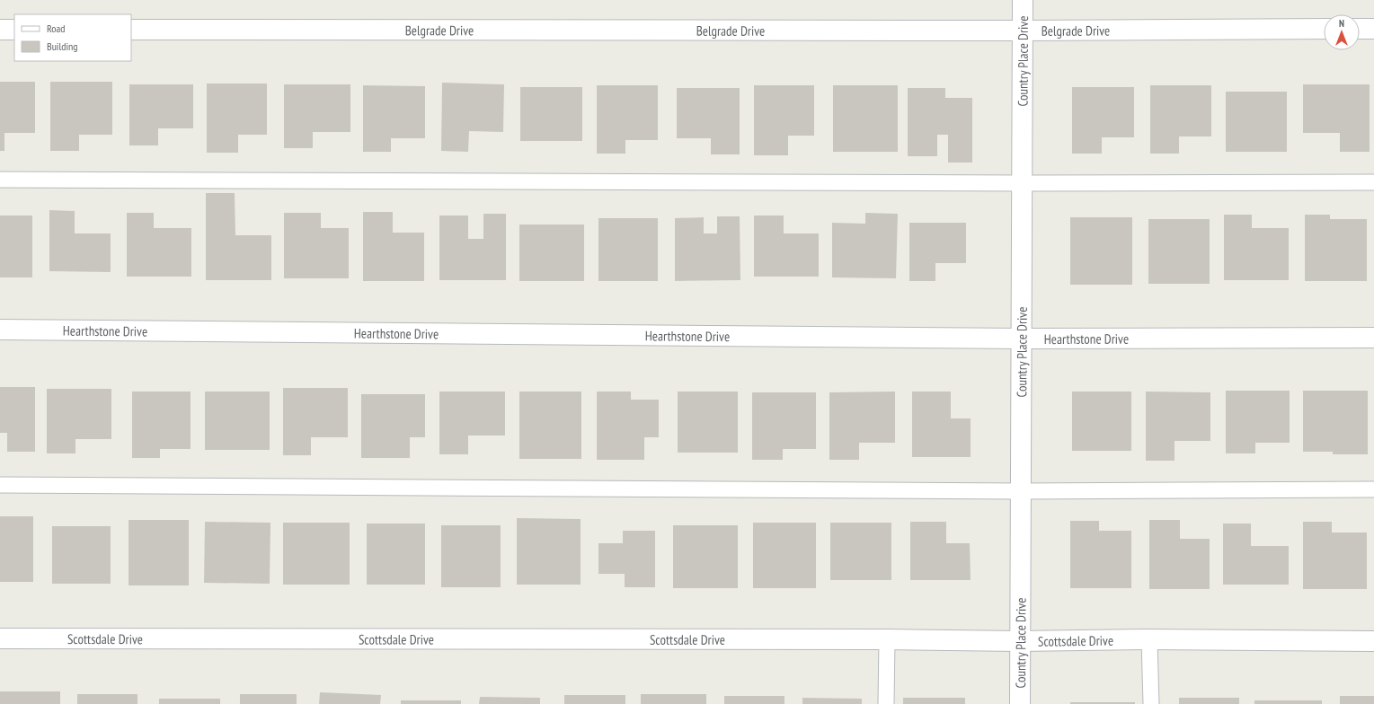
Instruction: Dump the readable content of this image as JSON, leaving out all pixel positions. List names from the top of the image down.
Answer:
{
  "streets": {
    "street": [
      "Belgrade Drive",
      "Country Place Drive",
      "Hearthstone Drive",
      "Scottsdale Drive"
    ]
  },
  "crossings": [
    ["Belgrade Drive", "Country Place Drive"],
    ["Country Place Drive", "Hearthstone Drive"],
    ["Country Place Drive", "Scottsdale Drive"]
  ],
  "legend": ["Road", "Building"],
  "north": "top"
}
